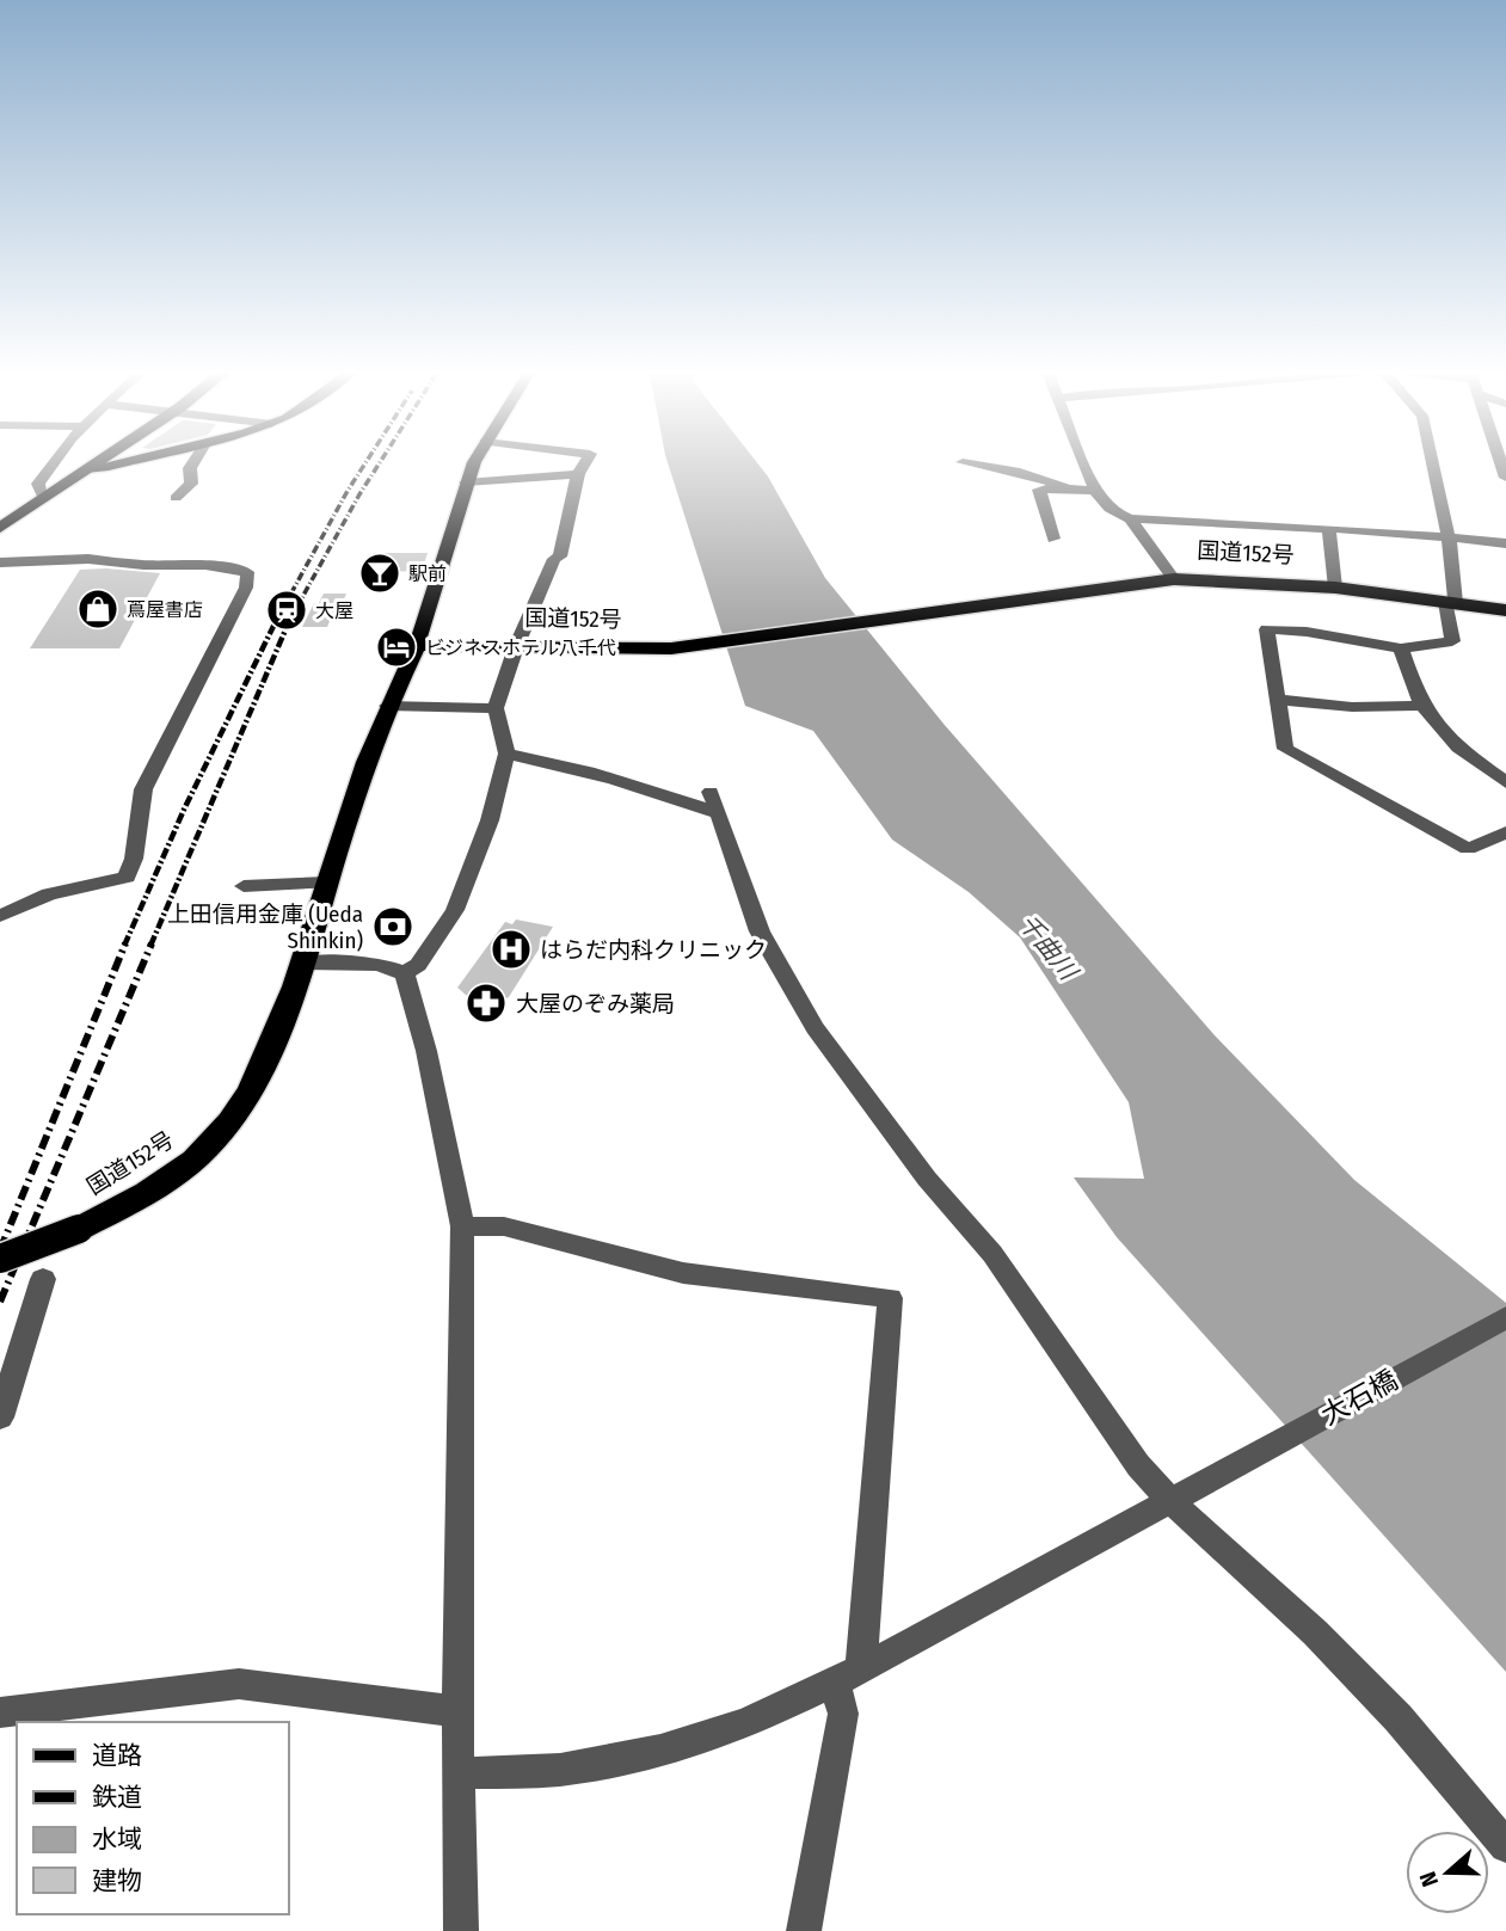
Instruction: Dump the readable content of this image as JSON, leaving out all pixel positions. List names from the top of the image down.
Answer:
{
  "streets": {
    "highway": ["国道152号"],
    "street": ["大石橋"]
  },
  "water": ["千曲川"],
  "places": {
    "bar": ["駅前"],
    "shop": ["蔦屋書店"],
    "station": ["大屋"],
    "hotel": ["ビジネスホテル八千代"],
    "bank": ["上田信用金庫 (Ueda Shinkin)"],
    "hospital": ["はらだ内科クリニック"],
    "pharmacy": ["大屋のぞみ薬局"]
  },
  "legend": [
    "道路",
    "鉄道",
    "水域",
    "建物"
  ],
  "north": "left"
}
